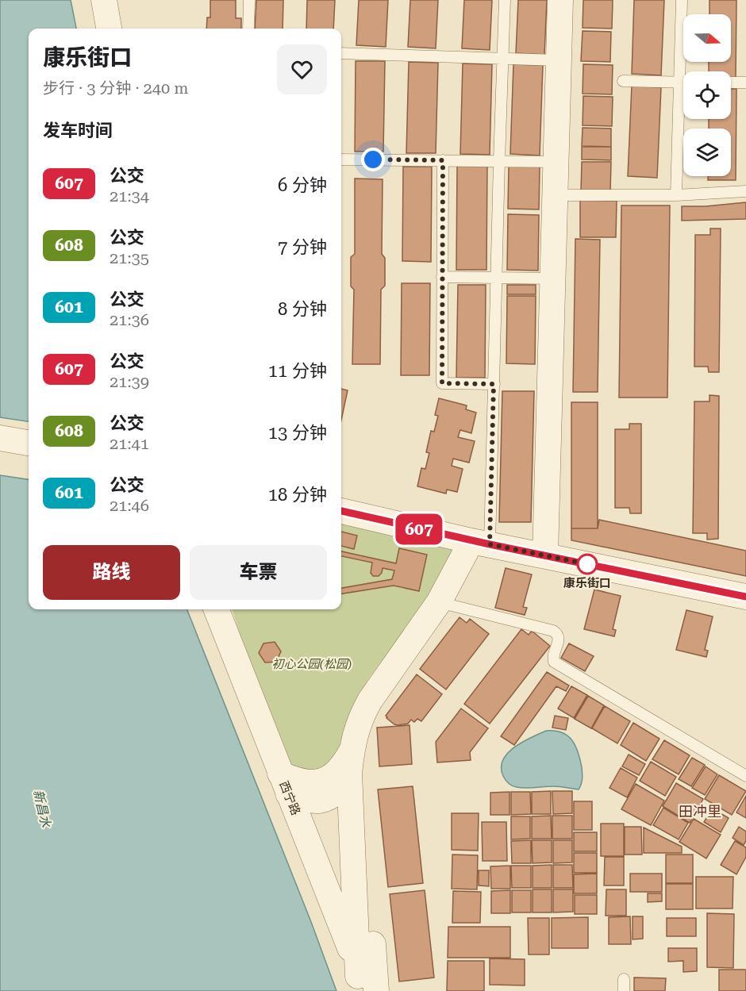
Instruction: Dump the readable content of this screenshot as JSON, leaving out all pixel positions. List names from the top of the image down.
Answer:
{
  "streets": {
    "street": ["西宁路"]
  },
  "districts": ["田冲里"],
  "water": ["新昌水"],
  "parks": ["初心公园(松园)"],
  "places": ["康乐街口"],
  "lines": ["bus line 607"],
  "north": "right",
  "page": {
    "on_map": "607",
    "heading": [
      ["康乐街口", "步行 · 3 分钟 · 240 m"],
      "发车时间"
    ],
    "list": [
      {
        "mark": "607",
        "name": "公交",
        "note": "21:34",
        "value": "6 分钟"
      },
      {
        "mark": "608",
        "name": "公交",
        "note": "21:35",
        "value": "7 分钟"
      },
      {
        "mark": "601",
        "name": "公交",
        "note": "21:36",
        "value": "8 分钟"
      },
      {
        "mark": "607",
        "name": "公交",
        "note": "21:39",
        "value": "11 分钟"
      },
      {
        "mark": "608",
        "name": "公交",
        "note": "21:41",
        "value": "13 分钟"
      },
      {
        "mark": "601",
        "name": "公交",
        "note": "21:46",
        "value": "18 分钟"
      }
    ],
    "buttons": ["路线", "车票"]
  }
}
